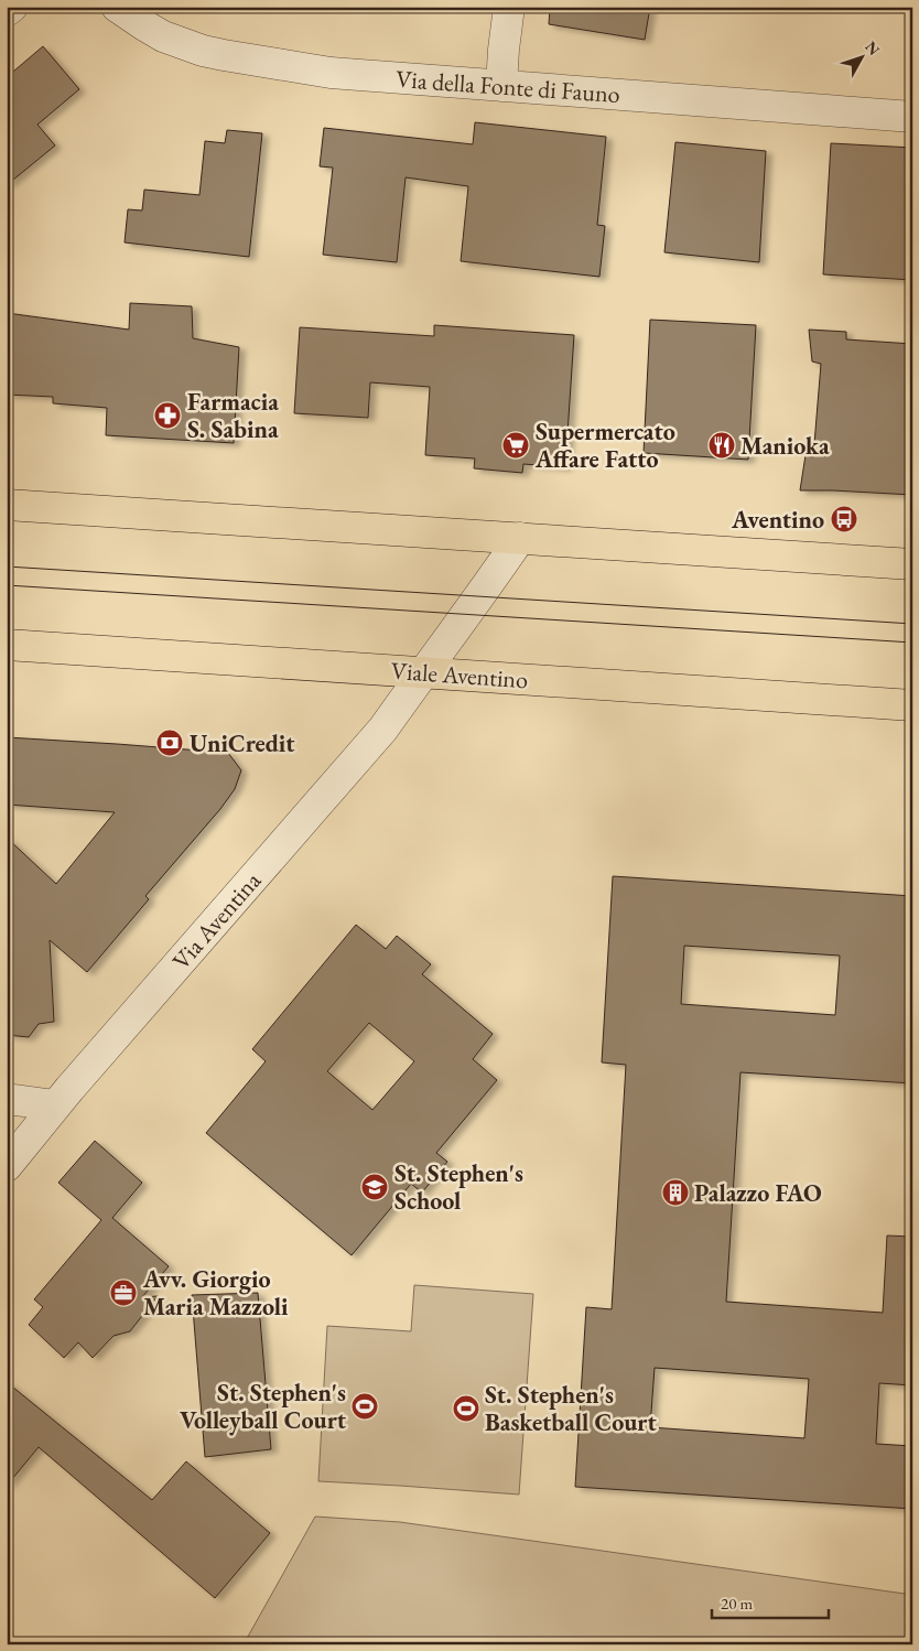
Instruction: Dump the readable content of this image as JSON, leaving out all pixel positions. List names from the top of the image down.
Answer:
{
  "streets": {
    "main road": ["Viale Aventino"],
    "street": ["Via della Fonte di Fauno", "Via Aventina"]
  },
  "crossings": [
    ["Viale Aventino", "Via Aventina"]
  ],
  "places": {
    "pharmacy": ["Farmacia S. Sabina"],
    "supermarket": ["Supermercato Affare Fatto"],
    "restaurant": ["Manioka"],
    "bus stop": ["Aventino"],
    "bank": ["UniCredit"],
    "school or university": ["St. Stephen's School"],
    "building": ["Palazzo FAO"],
    "office": ["Avv. Giorgio Maria Mazzoli"],
    "sports": ["St. Stephen's Volleyball Court", "St. Stephen's Basketball Court"]
  },
  "scale_bar": "20 m",
  "north": "top right"
}
